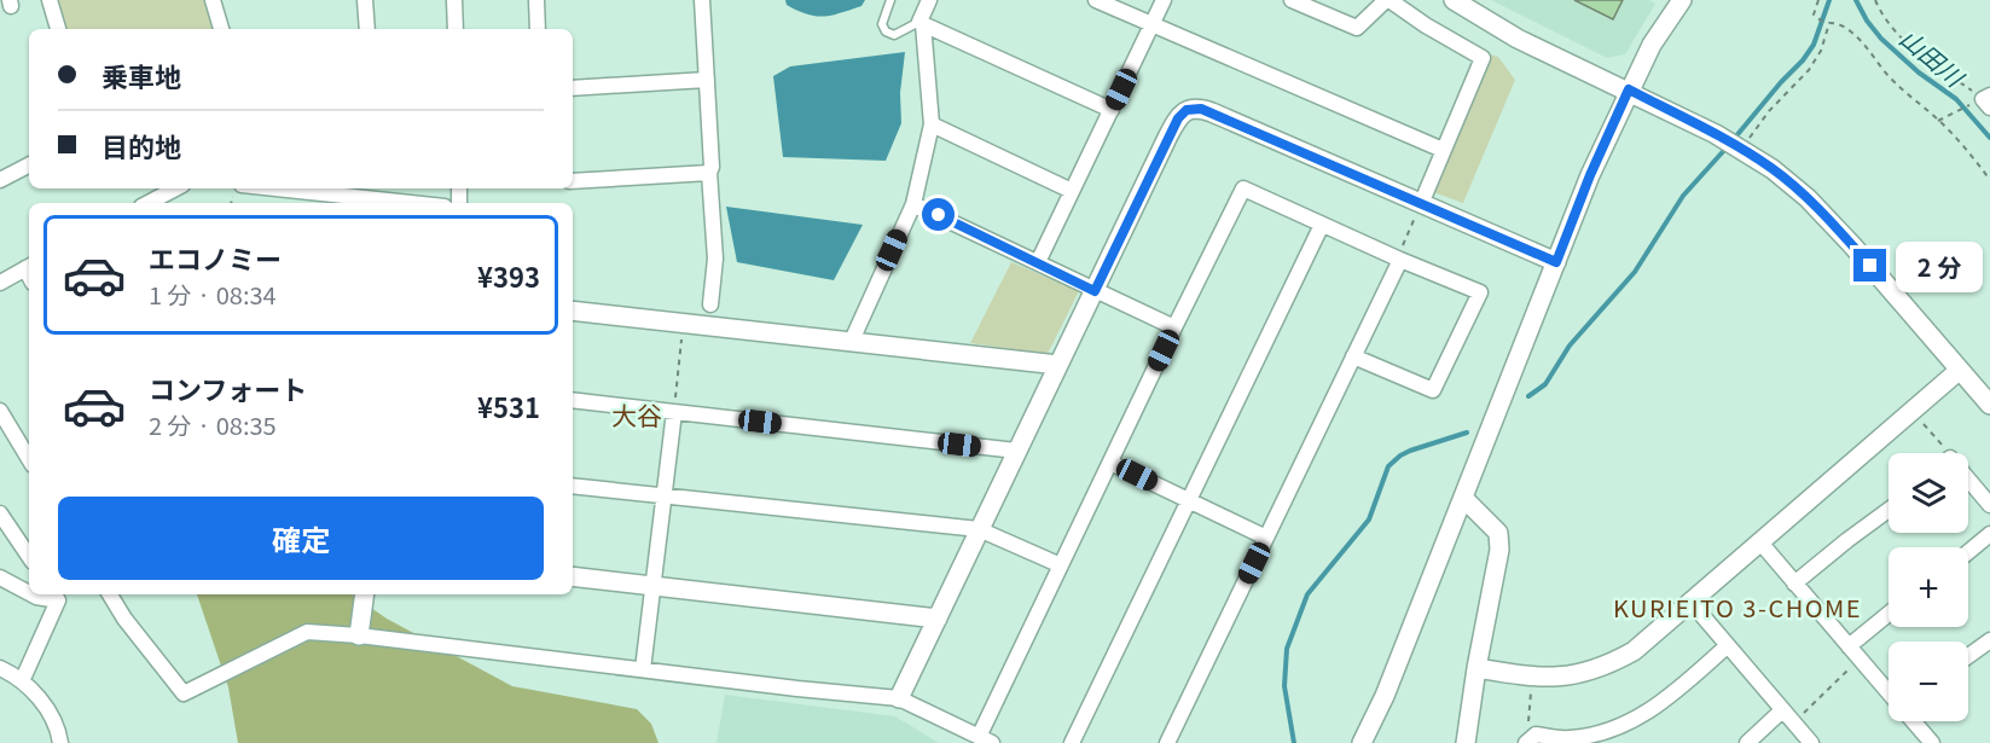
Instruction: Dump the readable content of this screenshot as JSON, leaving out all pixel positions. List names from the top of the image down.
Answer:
{
  "districts": ["大谷", "KURIEITO 3-CHOME"],
  "water": ["山田川"],
  "page": {
    "banner": ["乗車地", "目的地"],
    "list": [
      {
        "name": "エコノミー",
        "note": "1 分 · 08:34",
        "value": "¥393"
      },
      {
        "name": "コンフォート",
        "note": "2 分 · 08:35",
        "value": "¥531"
      }
    ],
    "bubble": "2 分",
    "map_buttons": ["+", "−"],
    "buttons": "確定"
  }
}
